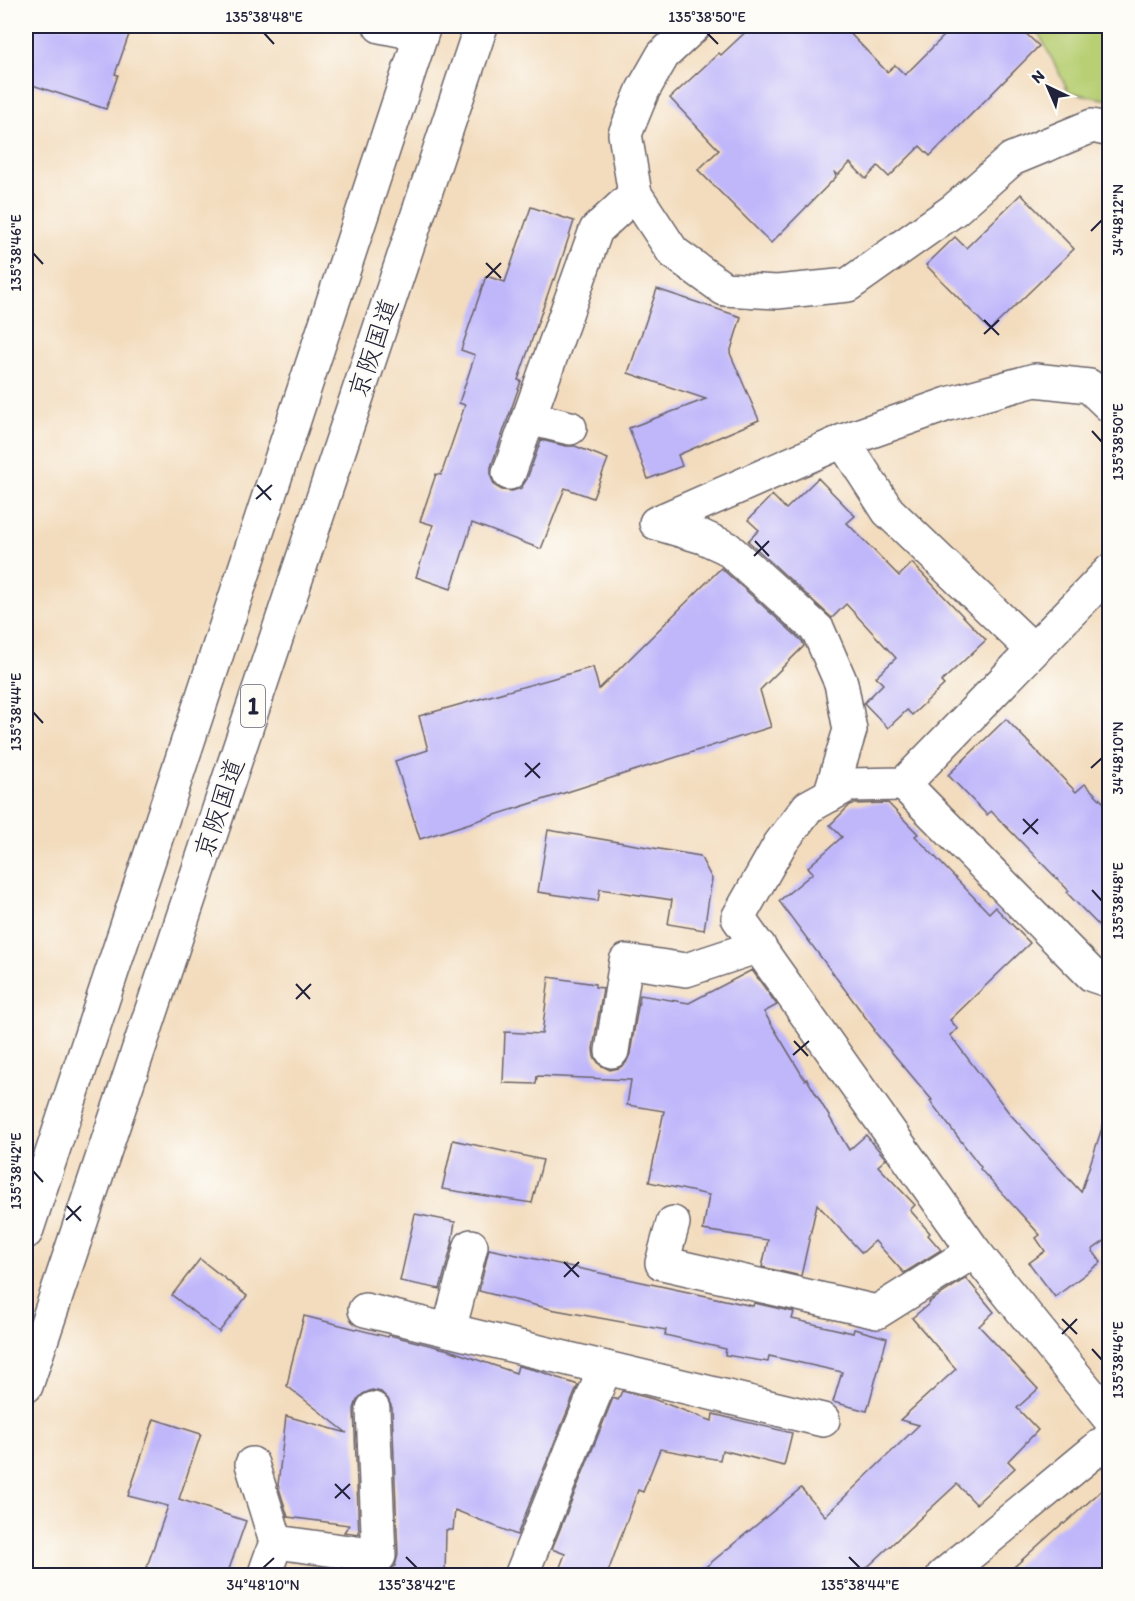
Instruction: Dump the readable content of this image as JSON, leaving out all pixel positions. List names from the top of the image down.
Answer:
{
  "streets": {
    "main road": ["京阪国道", "1"]
  },
  "north": "top left",
  "coordinates": [
    "135°38'48\"E",
    "135°38'50\"E",
    "34°48'12\"N",
    "135°38'46\"E",
    "135°38'44\"E",
    "34°48'10\"N",
    "135°38'42\"E"
  ]
}
